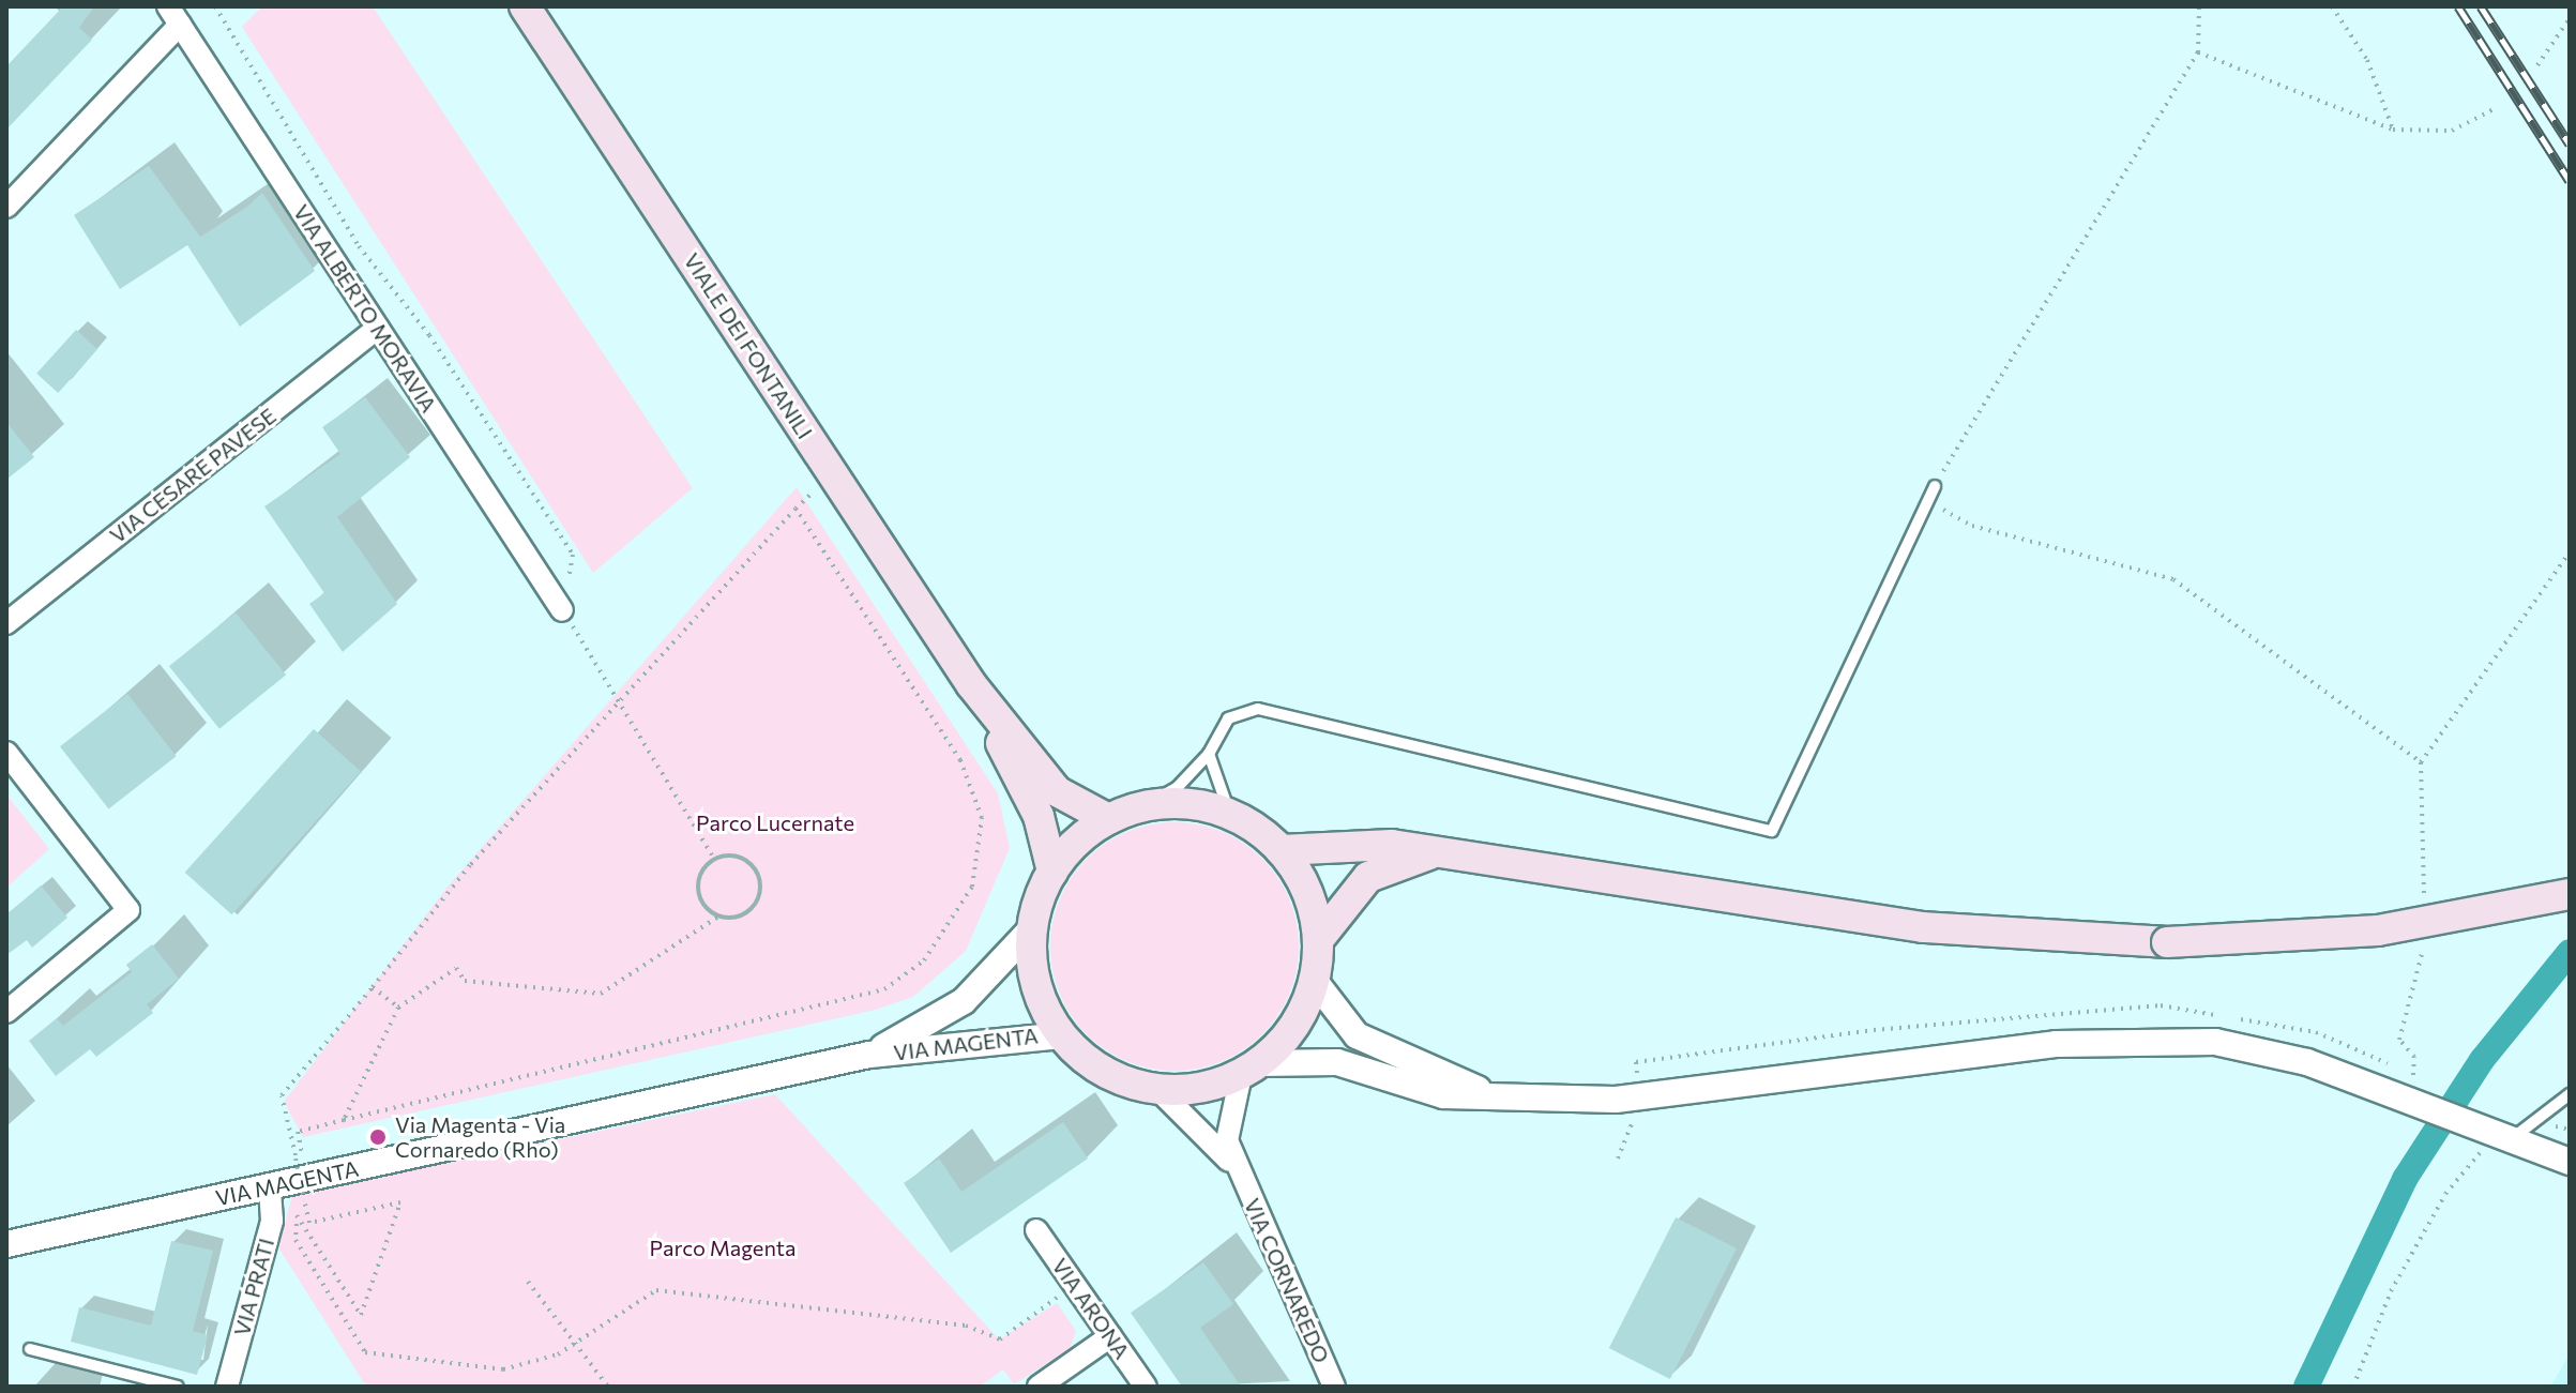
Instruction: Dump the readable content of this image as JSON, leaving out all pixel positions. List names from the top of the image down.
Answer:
{
  "streets": {
    "main road": ["VIALE DEI FONTANILI"],
    "street": [
      "VIA ALBERTO MORAVIA",
      "VIA CESARE PAVESE",
      "VIA MAGENTA",
      "VIA CORNAREDO",
      "VIA PRATI",
      "VIA ARONA"
    ]
  },
  "crossings": [
    ["VIA ALBERTO MORAVIA", "VIA CESARE PAVESE"],
    ["VIALE DEI FONTANILI", "VIA MAGENTA"],
    ["VIALE DEI FONTANILI", "VIA CORNAREDO"],
    ["VIA MAGENTA", "VIA CORNAREDO"],
    ["VIA MAGENTA", "VIA PRATI"]
  ],
  "parks": ["Parco Lucernate", "Parco Magenta"],
  "places": ["Via Magenta - Via Cornaredo (Rho)"]
}
